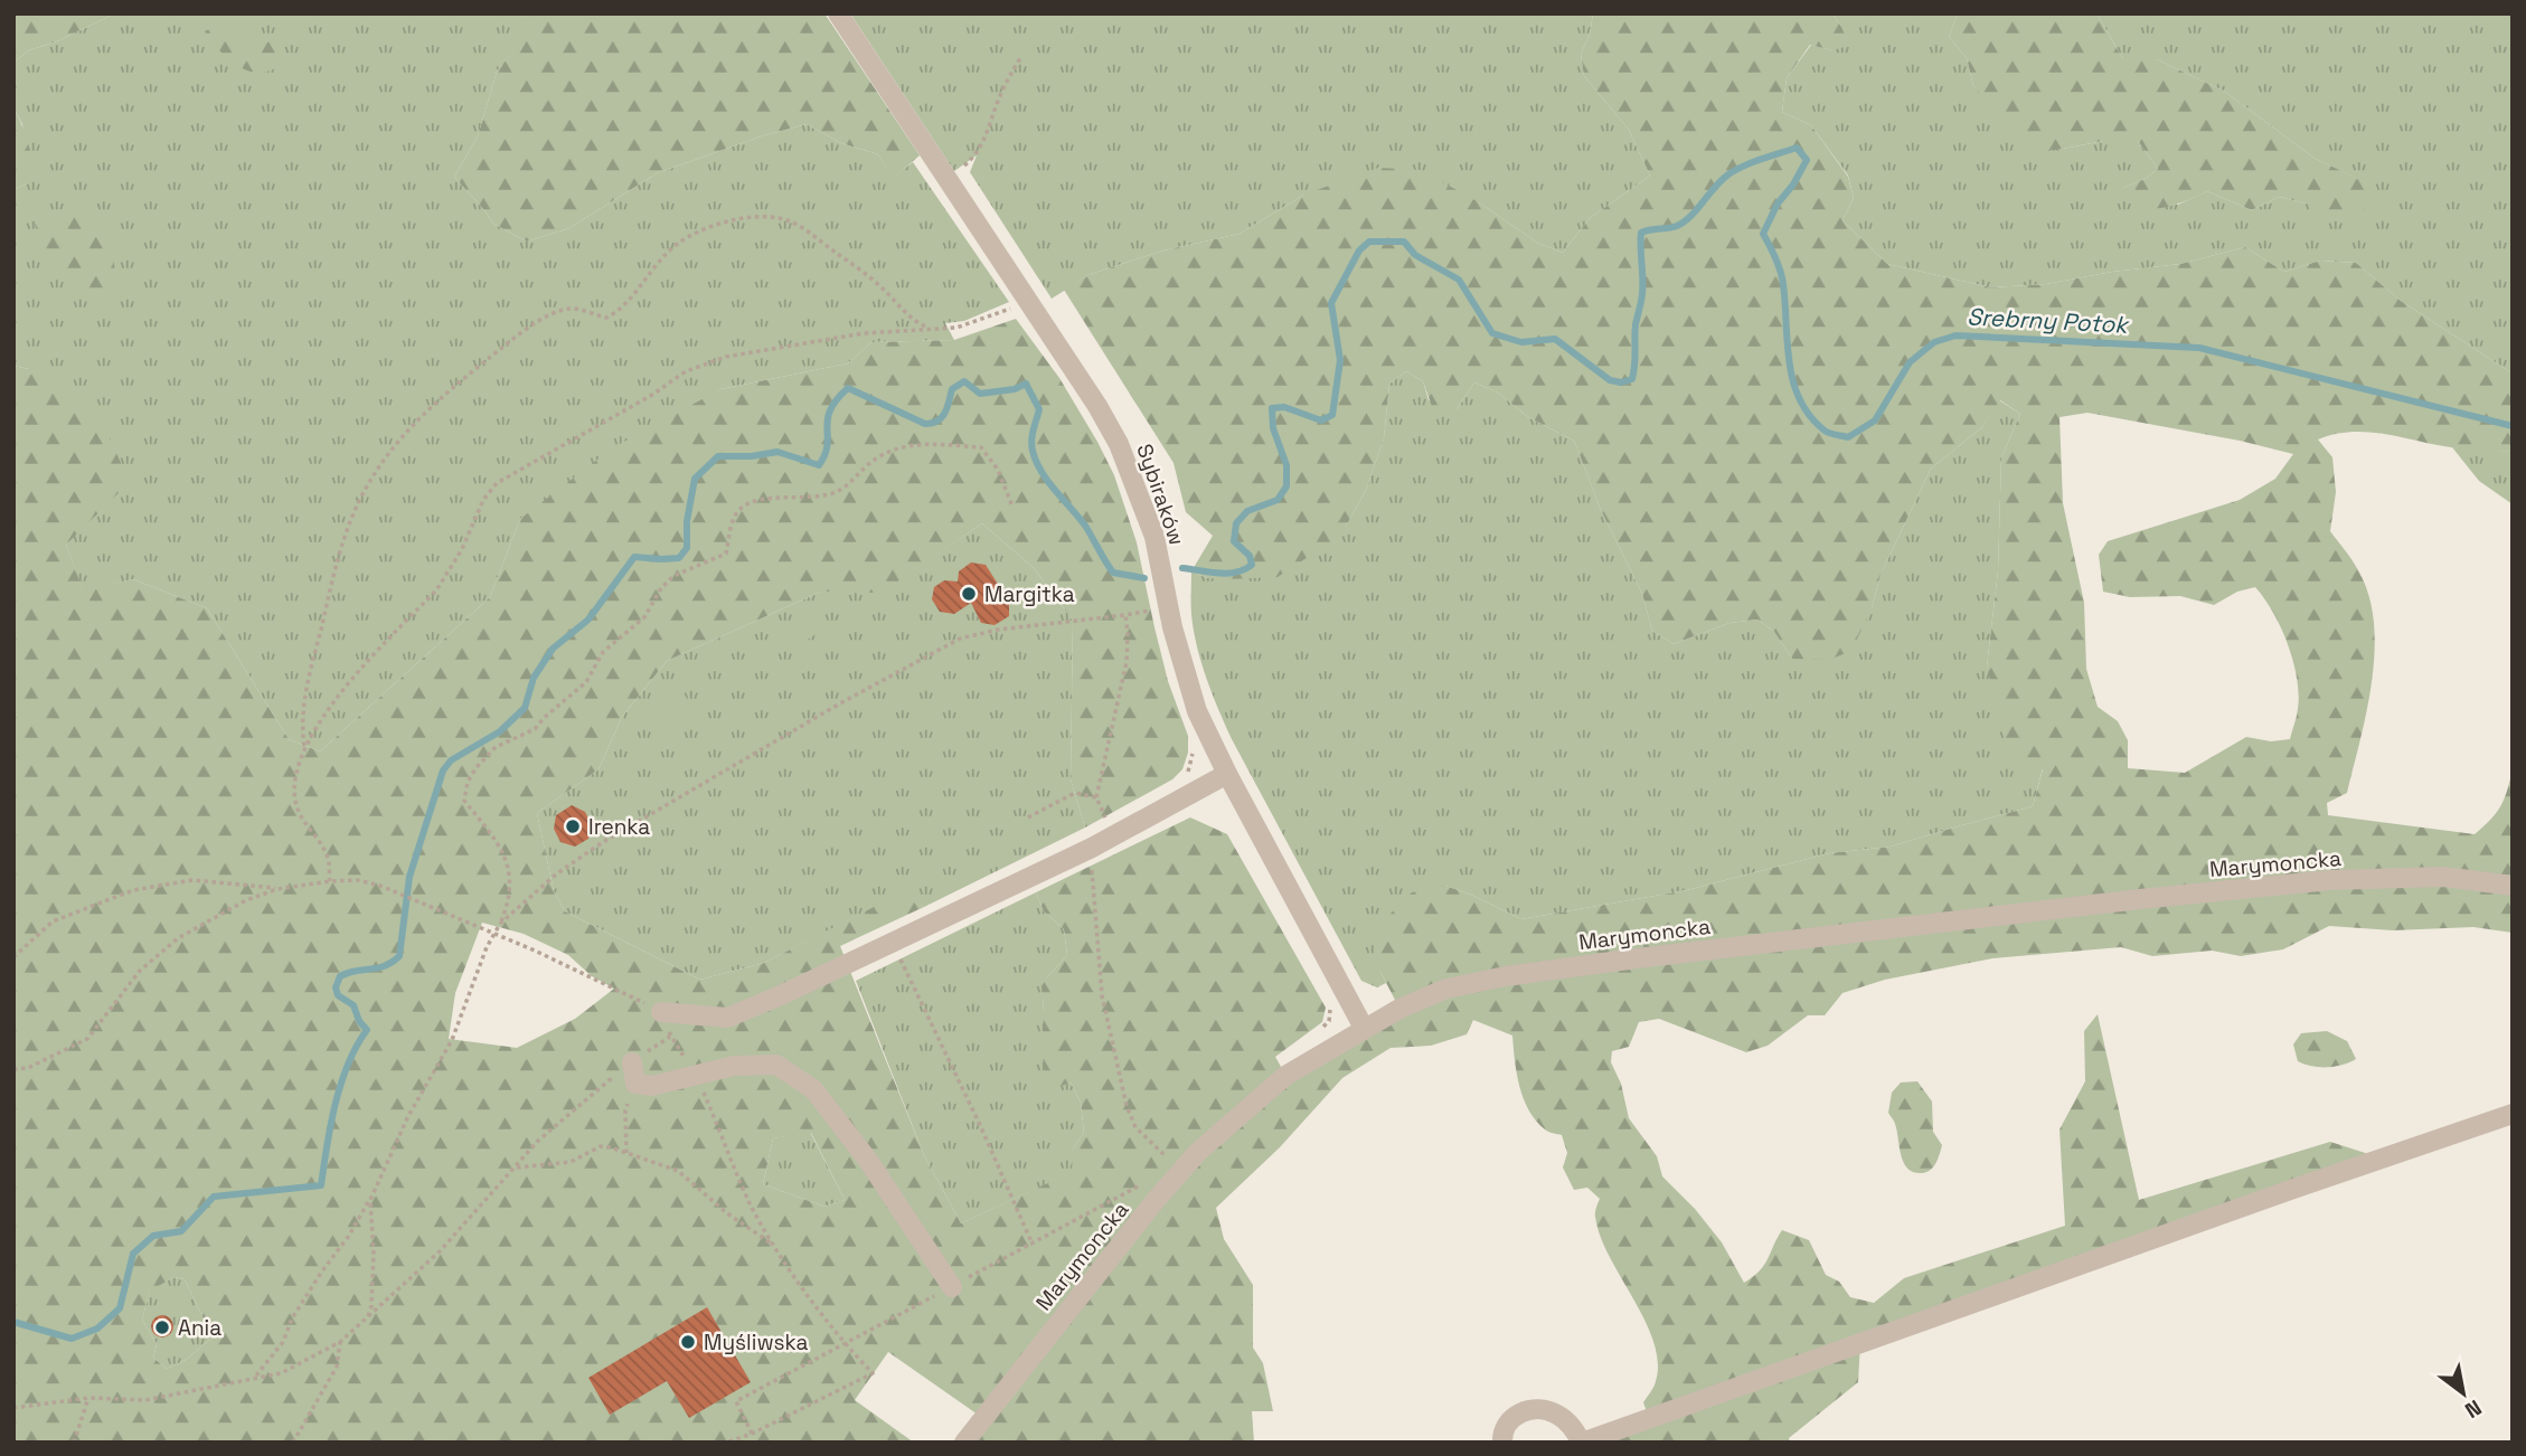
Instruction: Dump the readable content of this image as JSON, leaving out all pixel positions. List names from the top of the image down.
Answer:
{
  "streets": {
    "street": ["Sybiraków", "Marymoncka"]
  },
  "crossings": [
    ["Sybiraków", "Marymoncka"]
  ],
  "water": ["Srebrny Potok"],
  "places": [
    "Margitka",
    "Irenka",
    "Ania",
    "Myśliwska"
  ],
  "north": "bottom right"
}
